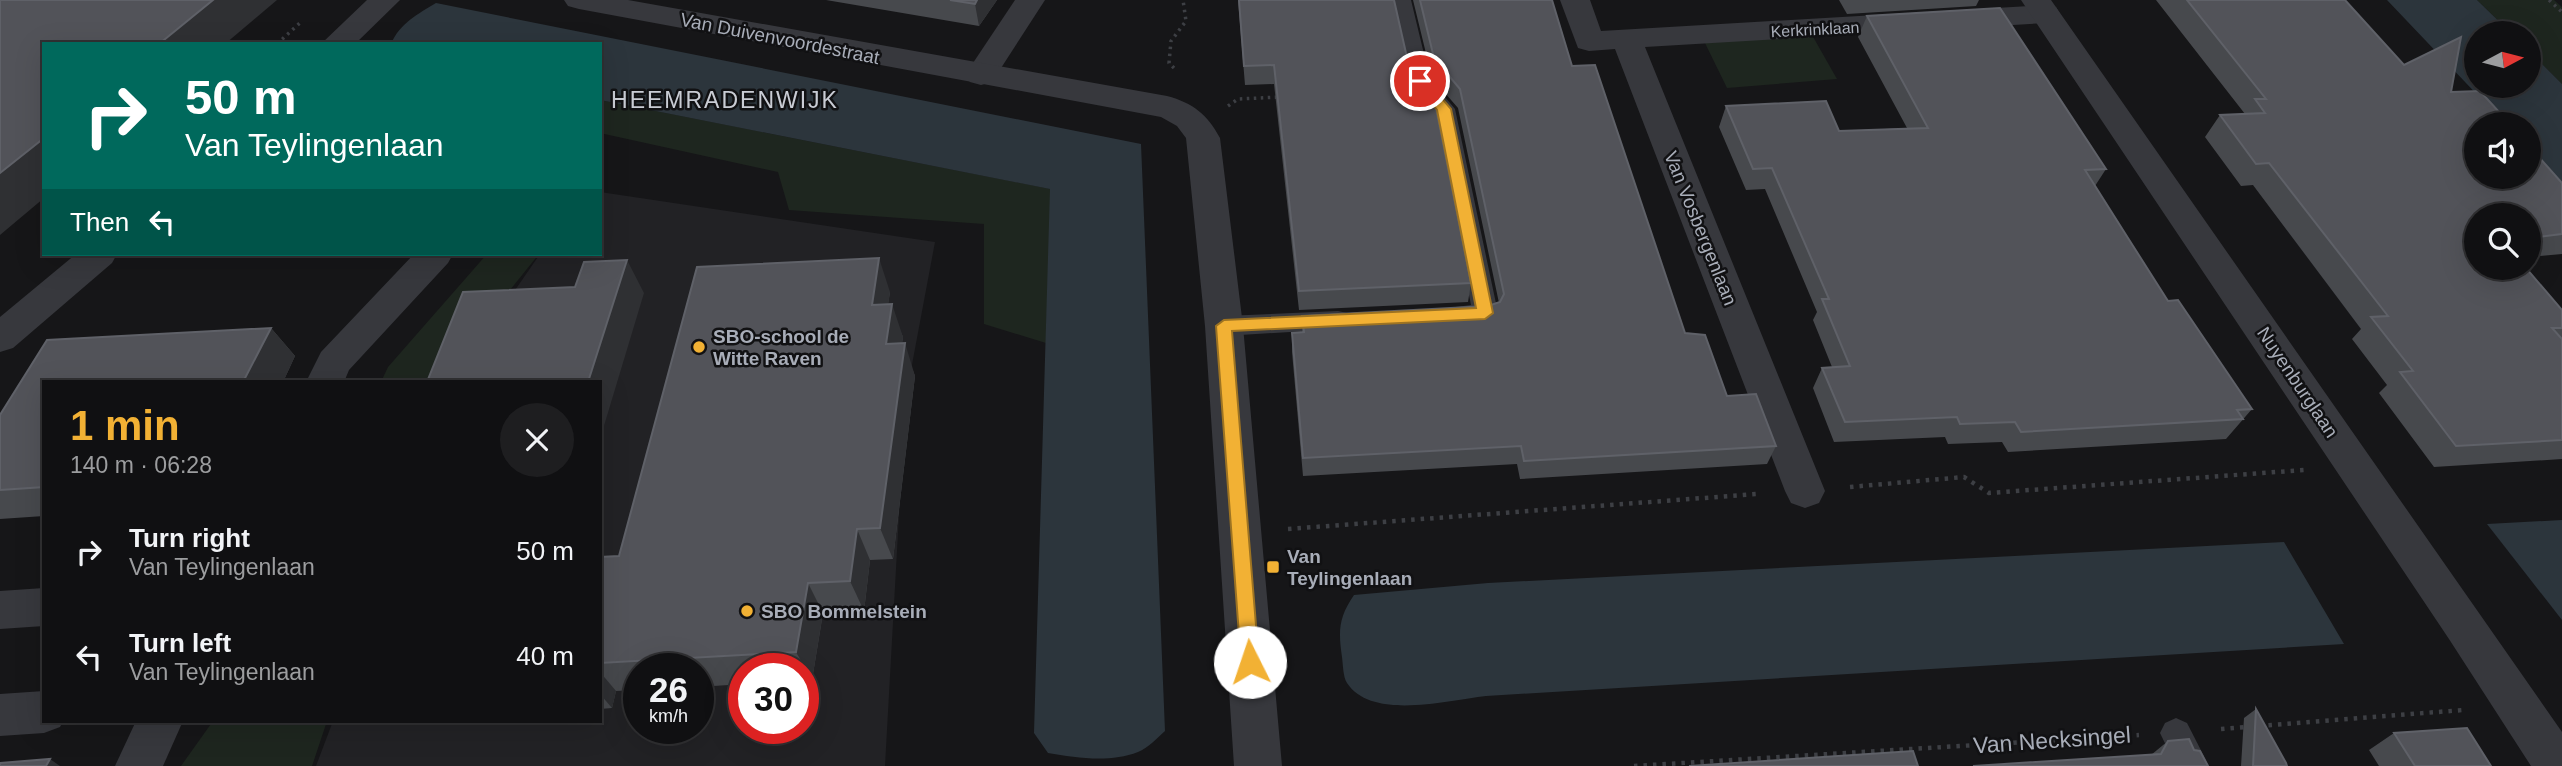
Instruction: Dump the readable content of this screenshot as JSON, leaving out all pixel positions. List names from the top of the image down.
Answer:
{
  "streets": {
    "street": [
      "Kerkrinklaan",
      "Van Duivenvoordestraat",
      "Van Vosbergenlaan",
      "Nuyenburglaan"
    ],
    "path": ["Van Necksingel"]
  },
  "crossings": [
    ["Kerkrinklaan", "Van Vosbergenlaan"],
    ["Kerkrinklaan", "Nuyenburglaan"],
    ["Nuyenburglaan", "Van Necksingel"]
  ],
  "districts": ["HEEMRADENWIJK"],
  "places": {
    "other": ["SBO-school de Witte Raven", "SBO Bommelstein"],
    "transit": ["Van Teylingenlaan"]
  },
  "north": "right",
  "page": {
    "turn": ["50 m", "Van Teylingenlaan"],
    "then": "Then",
    "heading": ["1 min", "140 m · 06:28"],
    "list": [
      {
        "name": "Turn right",
        "note": "Van Teylingenlaan",
        "value": "50 m"
      },
      {
        "name": "Turn left",
        "note": "Van Teylingenlaan",
        "value": "40 m"
      }
    ],
    "speed": "26 km/h",
    "limit": "30"
  }
}
